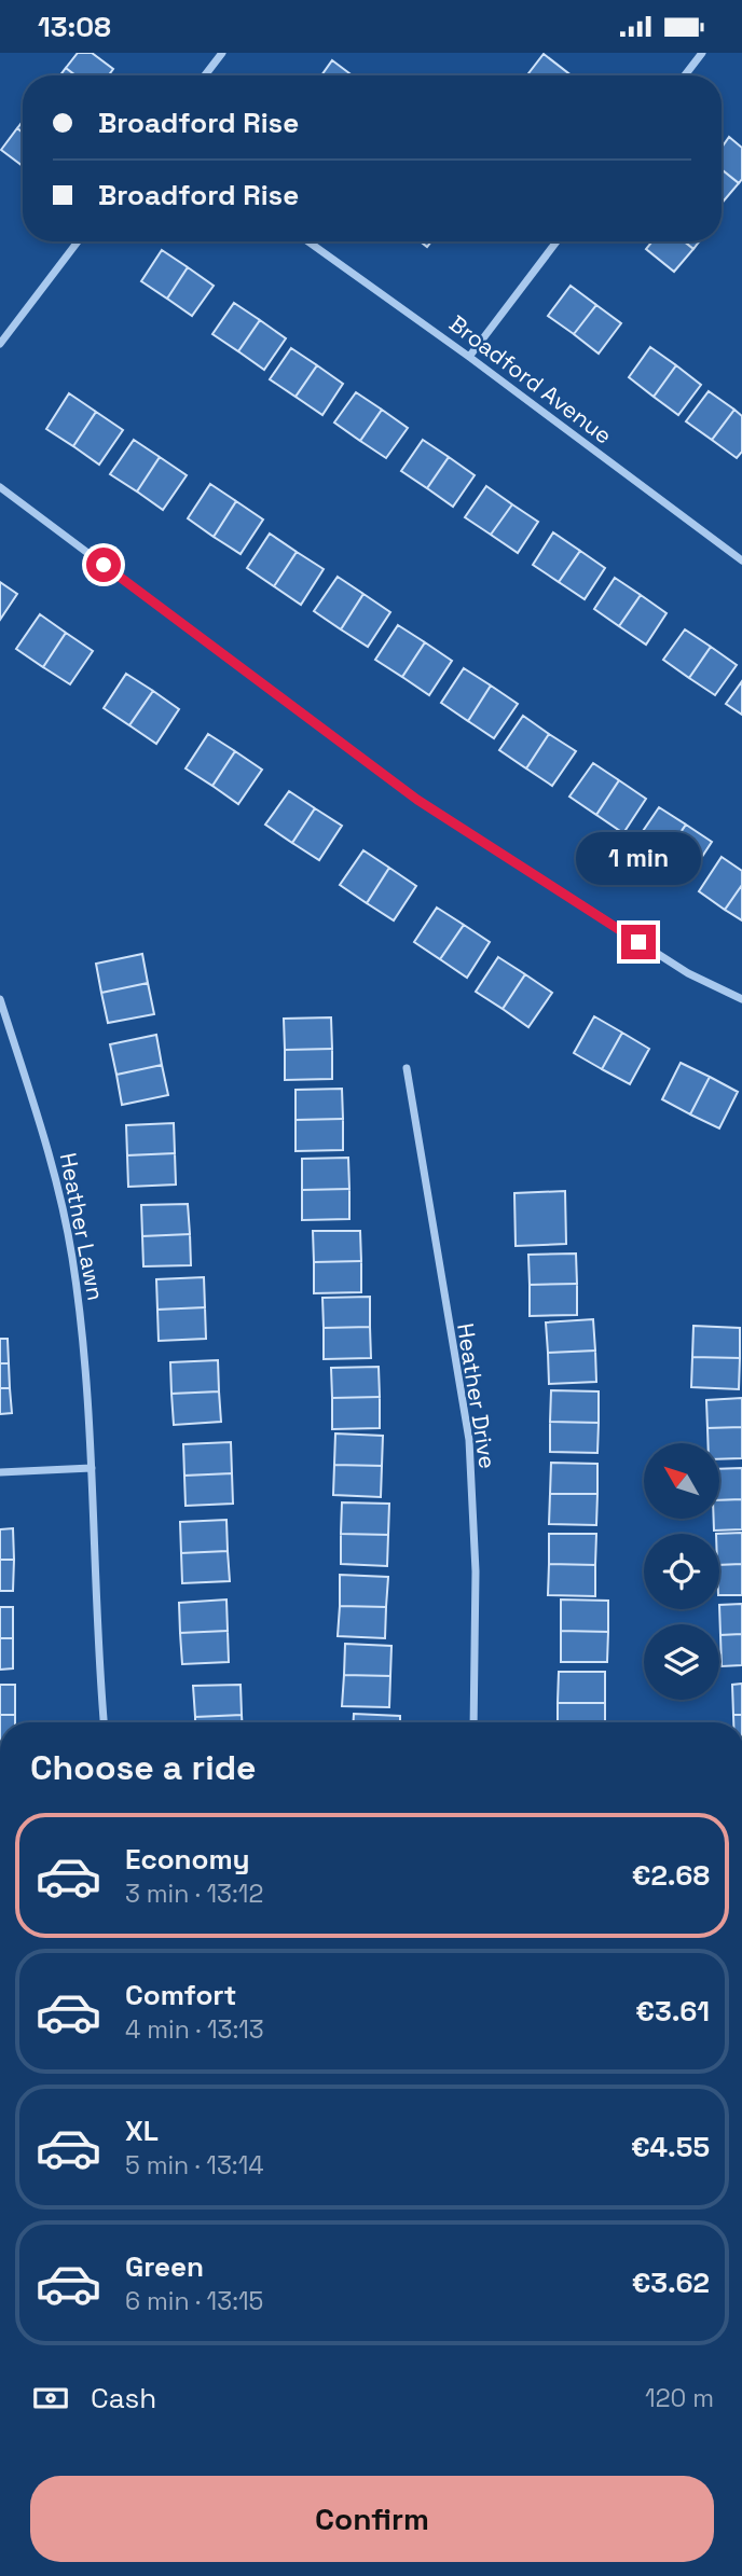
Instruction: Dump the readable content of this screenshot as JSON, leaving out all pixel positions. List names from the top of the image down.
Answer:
{
  "streets": {
    "street": ["Broadford Avenue", "Heather Lawn", "Heather Drive"]
  },
  "north": "top left",
  "page": {
    "status": "13:08",
    "banner": ["Broadford Rise", "Broadford Rise"],
    "bubble": "1 min",
    "heading": "Choose a ride",
    "list": [
      {
        "name": "Economy",
        "note": "3 min · 13:12",
        "value": "€2.68"
      },
      {
        "name": "Comfort",
        "note": "4 min · 13:13",
        "value": "€3.61"
      },
      {
        "name": "XL",
        "note": "5 min · 13:14",
        "value": "€4.55"
      },
      {
        "name": "Green",
        "note": "6 min · 13:15",
        "value": "€3.62"
      }
    ],
    "pay": ["Cash", "120 m"],
    "buttons": "Confirm"
  }
}
